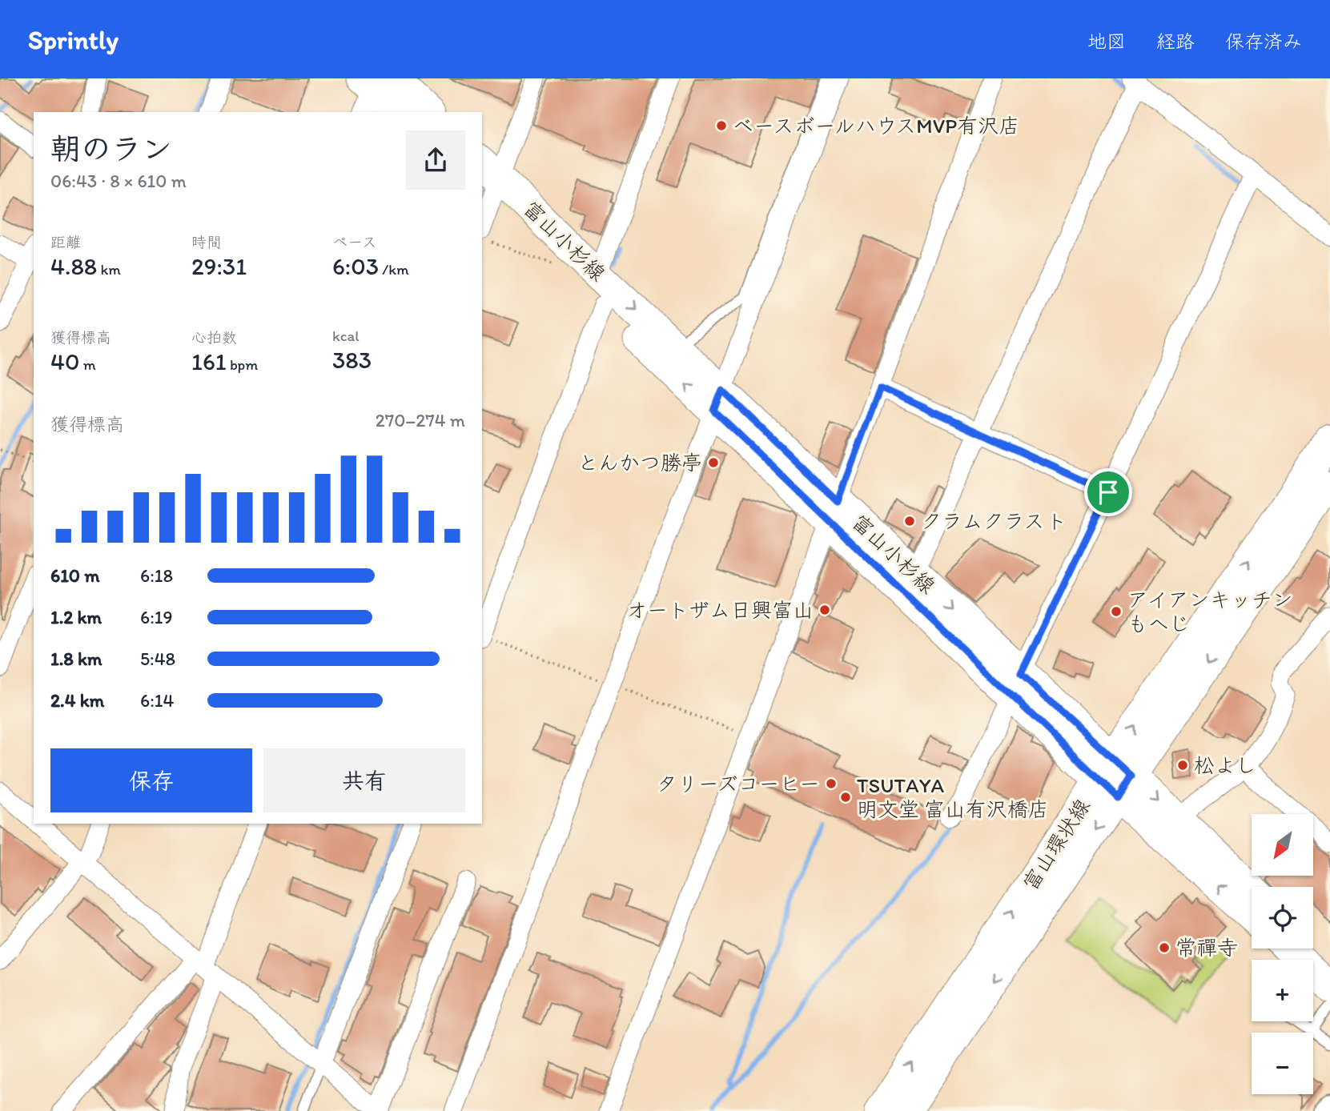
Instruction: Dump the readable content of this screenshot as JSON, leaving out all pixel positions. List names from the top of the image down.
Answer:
{
  "streets": {
    "main road": ["富山小杉線", "富山環状線"]
  },
  "crossings": [
    ["富山小杉線", "富山環状線"]
  ],
  "places": [
    "ベースボールハウスMVP有沢店",
    "とんかつ勝亭",
    "クラムクラスト",
    "オートザム日興富山",
    "アイアンキッチン もへじ",
    "松よし",
    "タリーズコーヒー",
    "TSUTAYA 明文堂 富山有沢橋店",
    "常禪寺"
  ],
  "north": "bottom left",
  "page": {
    "header": "Sprintly",
    "nav": ["地図", "経路", "保存済み"],
    "heading": ["朝のラン", "06:43 · 8 × 610 m"],
    "stats": [
      ["距離", "4.88 km"],
      ["時間", "29:31"],
      ["ペース", "6:03 /km"],
      ["獲得標高", "40 m"],
      ["心拍数", "161 bpm"],
      ["kcal", "383"]
    ],
    "chart": ["獲得標高", "270–274 m"],
    "list": [
      {
        "name": "610 m",
        "note": "6:18"
      },
      {
        "name": "1.2 km",
        "note": "6:19"
      },
      {
        "name": "1.8 km",
        "note": "5:48"
      },
      {
        "name": "2.4 km",
        "note": "6:14"
      }
    ],
    "buttons": ["保存", "共有"],
    "map_buttons": ["+", "−"]
  }
}
